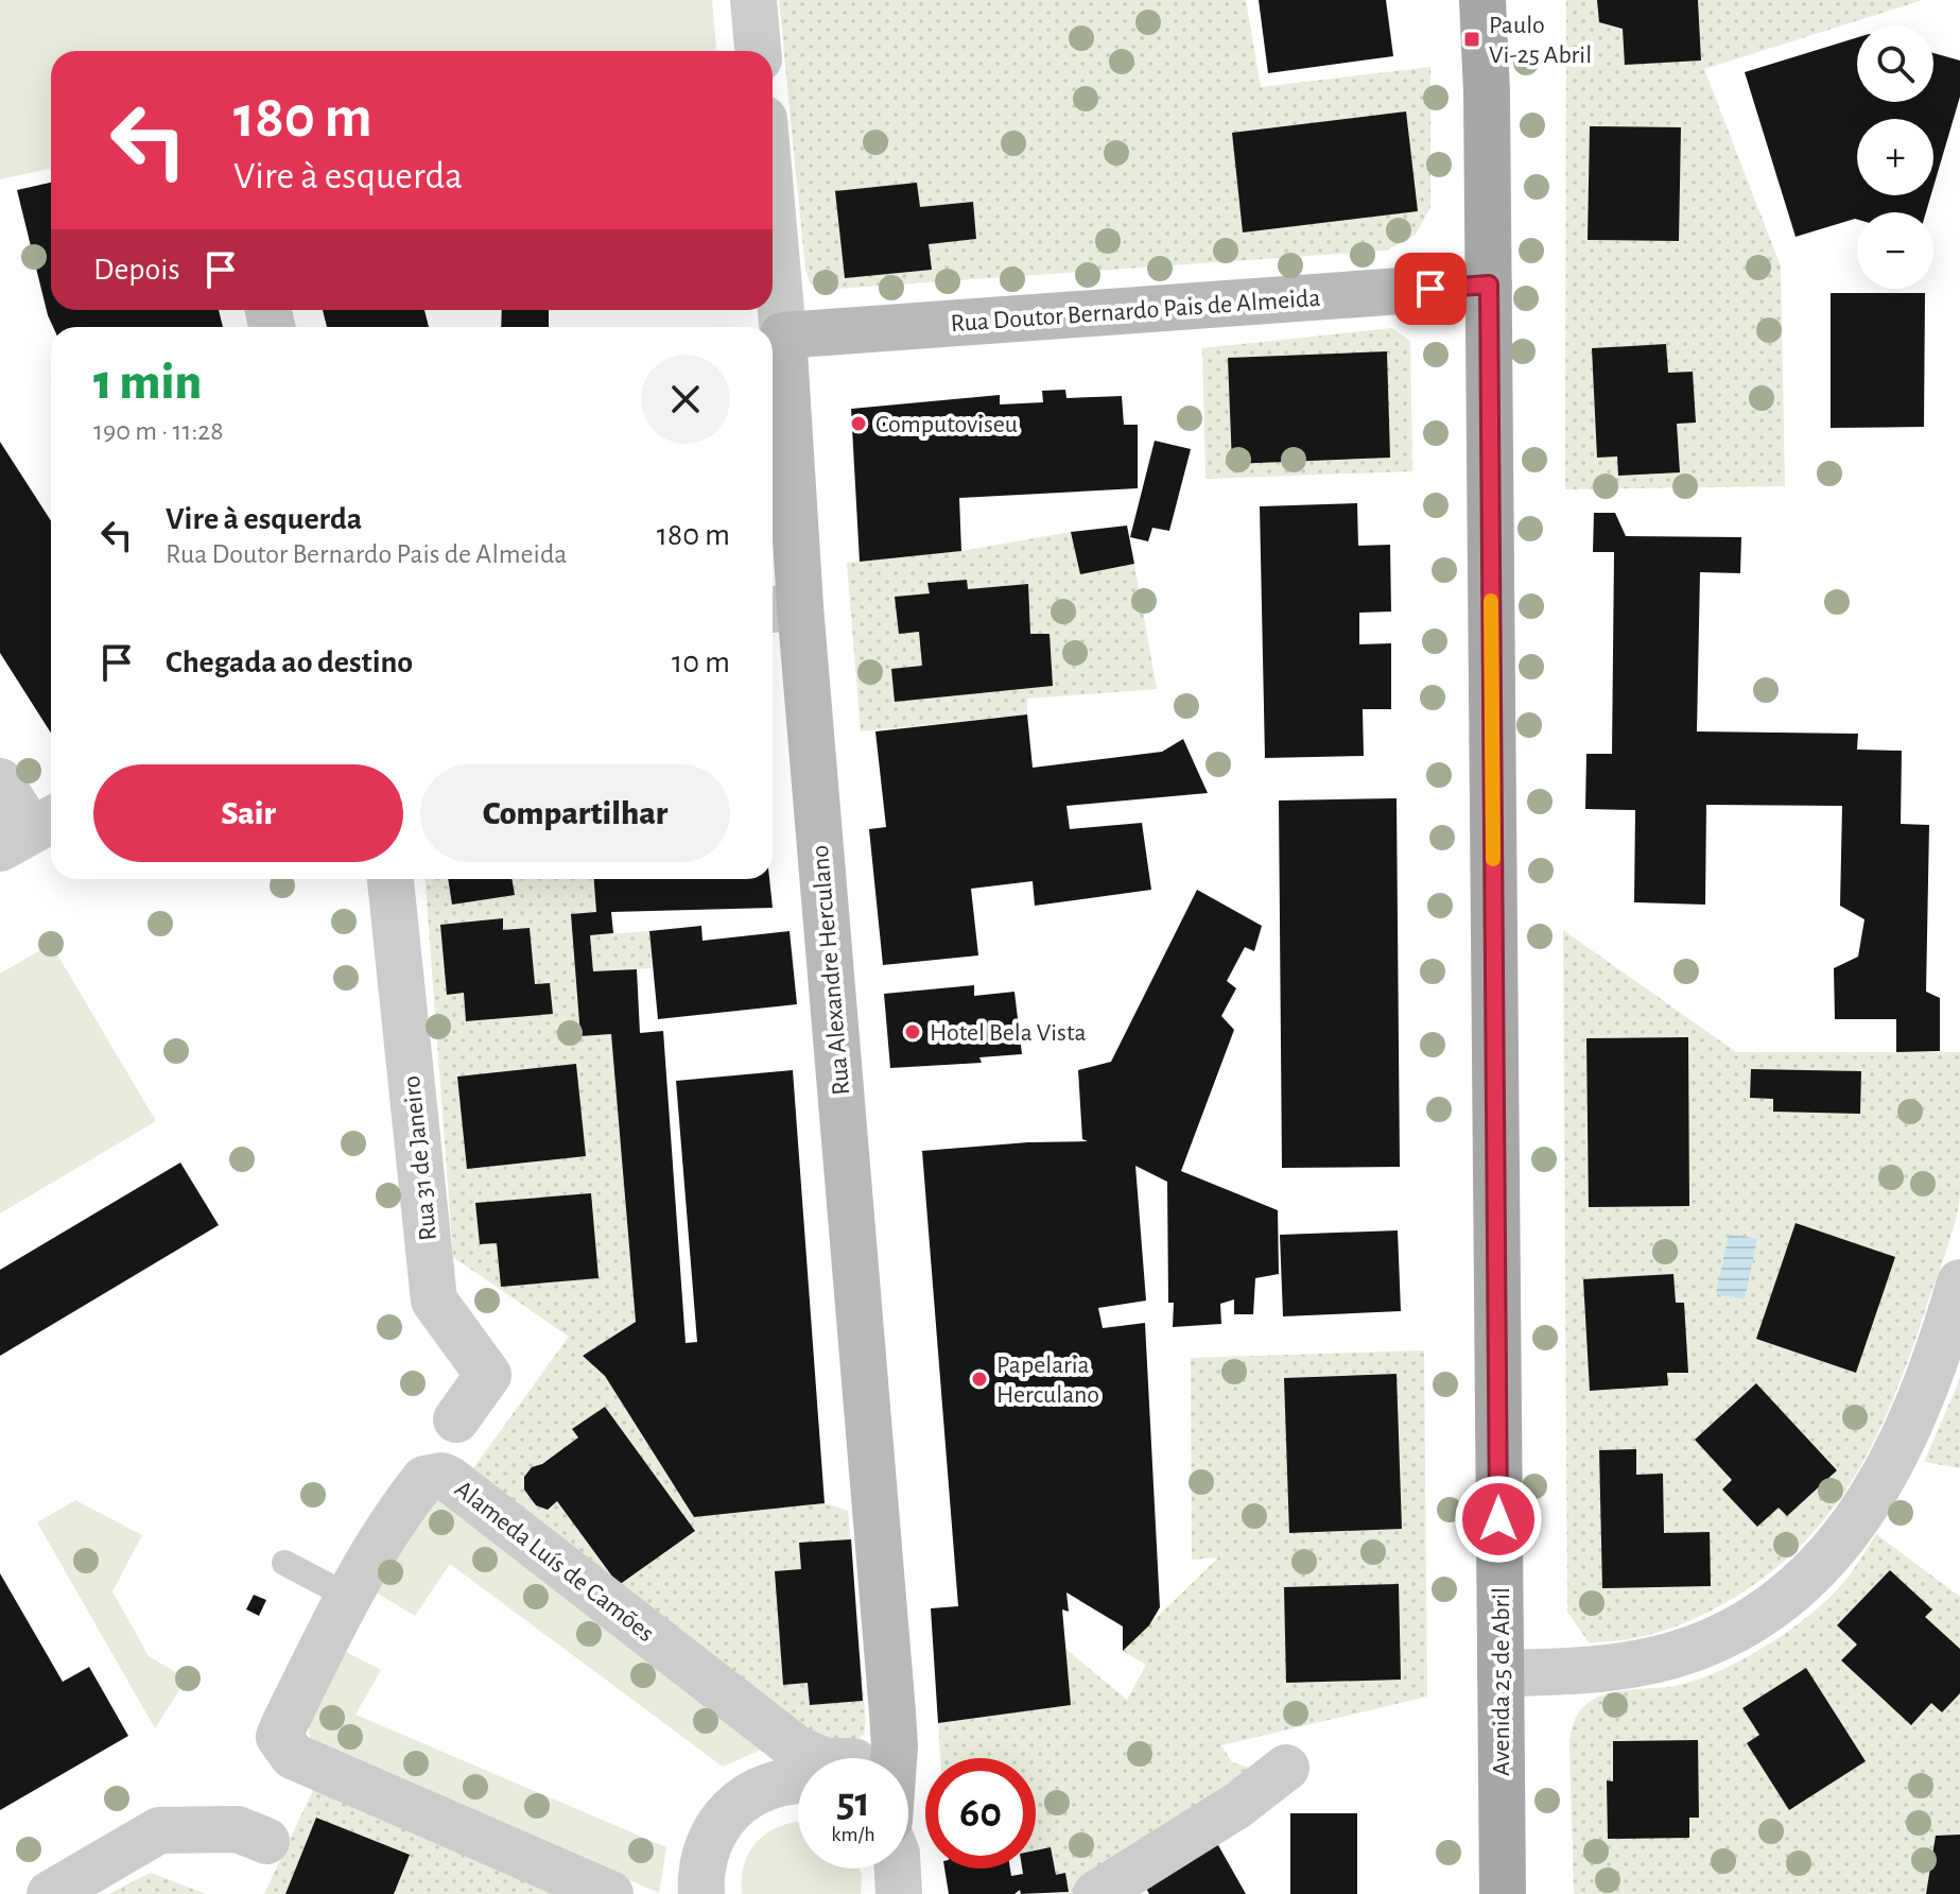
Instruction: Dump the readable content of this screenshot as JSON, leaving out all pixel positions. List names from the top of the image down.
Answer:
{
  "streets": {
    "main road": ["Avenida 25 de Abril"],
    "street": [
      "Rua Doutor Bernardo Pais de Almeida",
      "Rua Alexandre Herculano",
      "Rua 31 de Janeiro",
      "Alameda Luís de Camões"
    ]
  },
  "crossings": [
    ["Rua Doutor Bernardo Pais de Almeida", "Rua Alexandre Herculano"],
    ["Rua Doutor Bernardo Pais de Almeida", "Avenida 25 de Abril"]
  ],
  "places": {
    "transit": ["Paulo Vi-25 Abril"],
    "other": ["Computoviseu", "Hotel Bela Vista", "Papelaria Herculano"]
  },
  "page": {
    "map_buttons": ["+", "−"],
    "turn": ["180 m", "Vire à esquerda"],
    "then": "Depois",
    "heading": ["1 min", "190 m · 11:28"],
    "list": [
      {
        "name": "Vire à esquerda",
        "note": "Rua Doutor Bernardo Pais de Almeida",
        "value": "180 m"
      },
      {
        "name": "Chegada ao destino",
        "value": "10 m"
      }
    ],
    "buttons": ["Sair", "Compartilhar"],
    "speed": "51 km/h",
    "limit": "60"
  }
}
